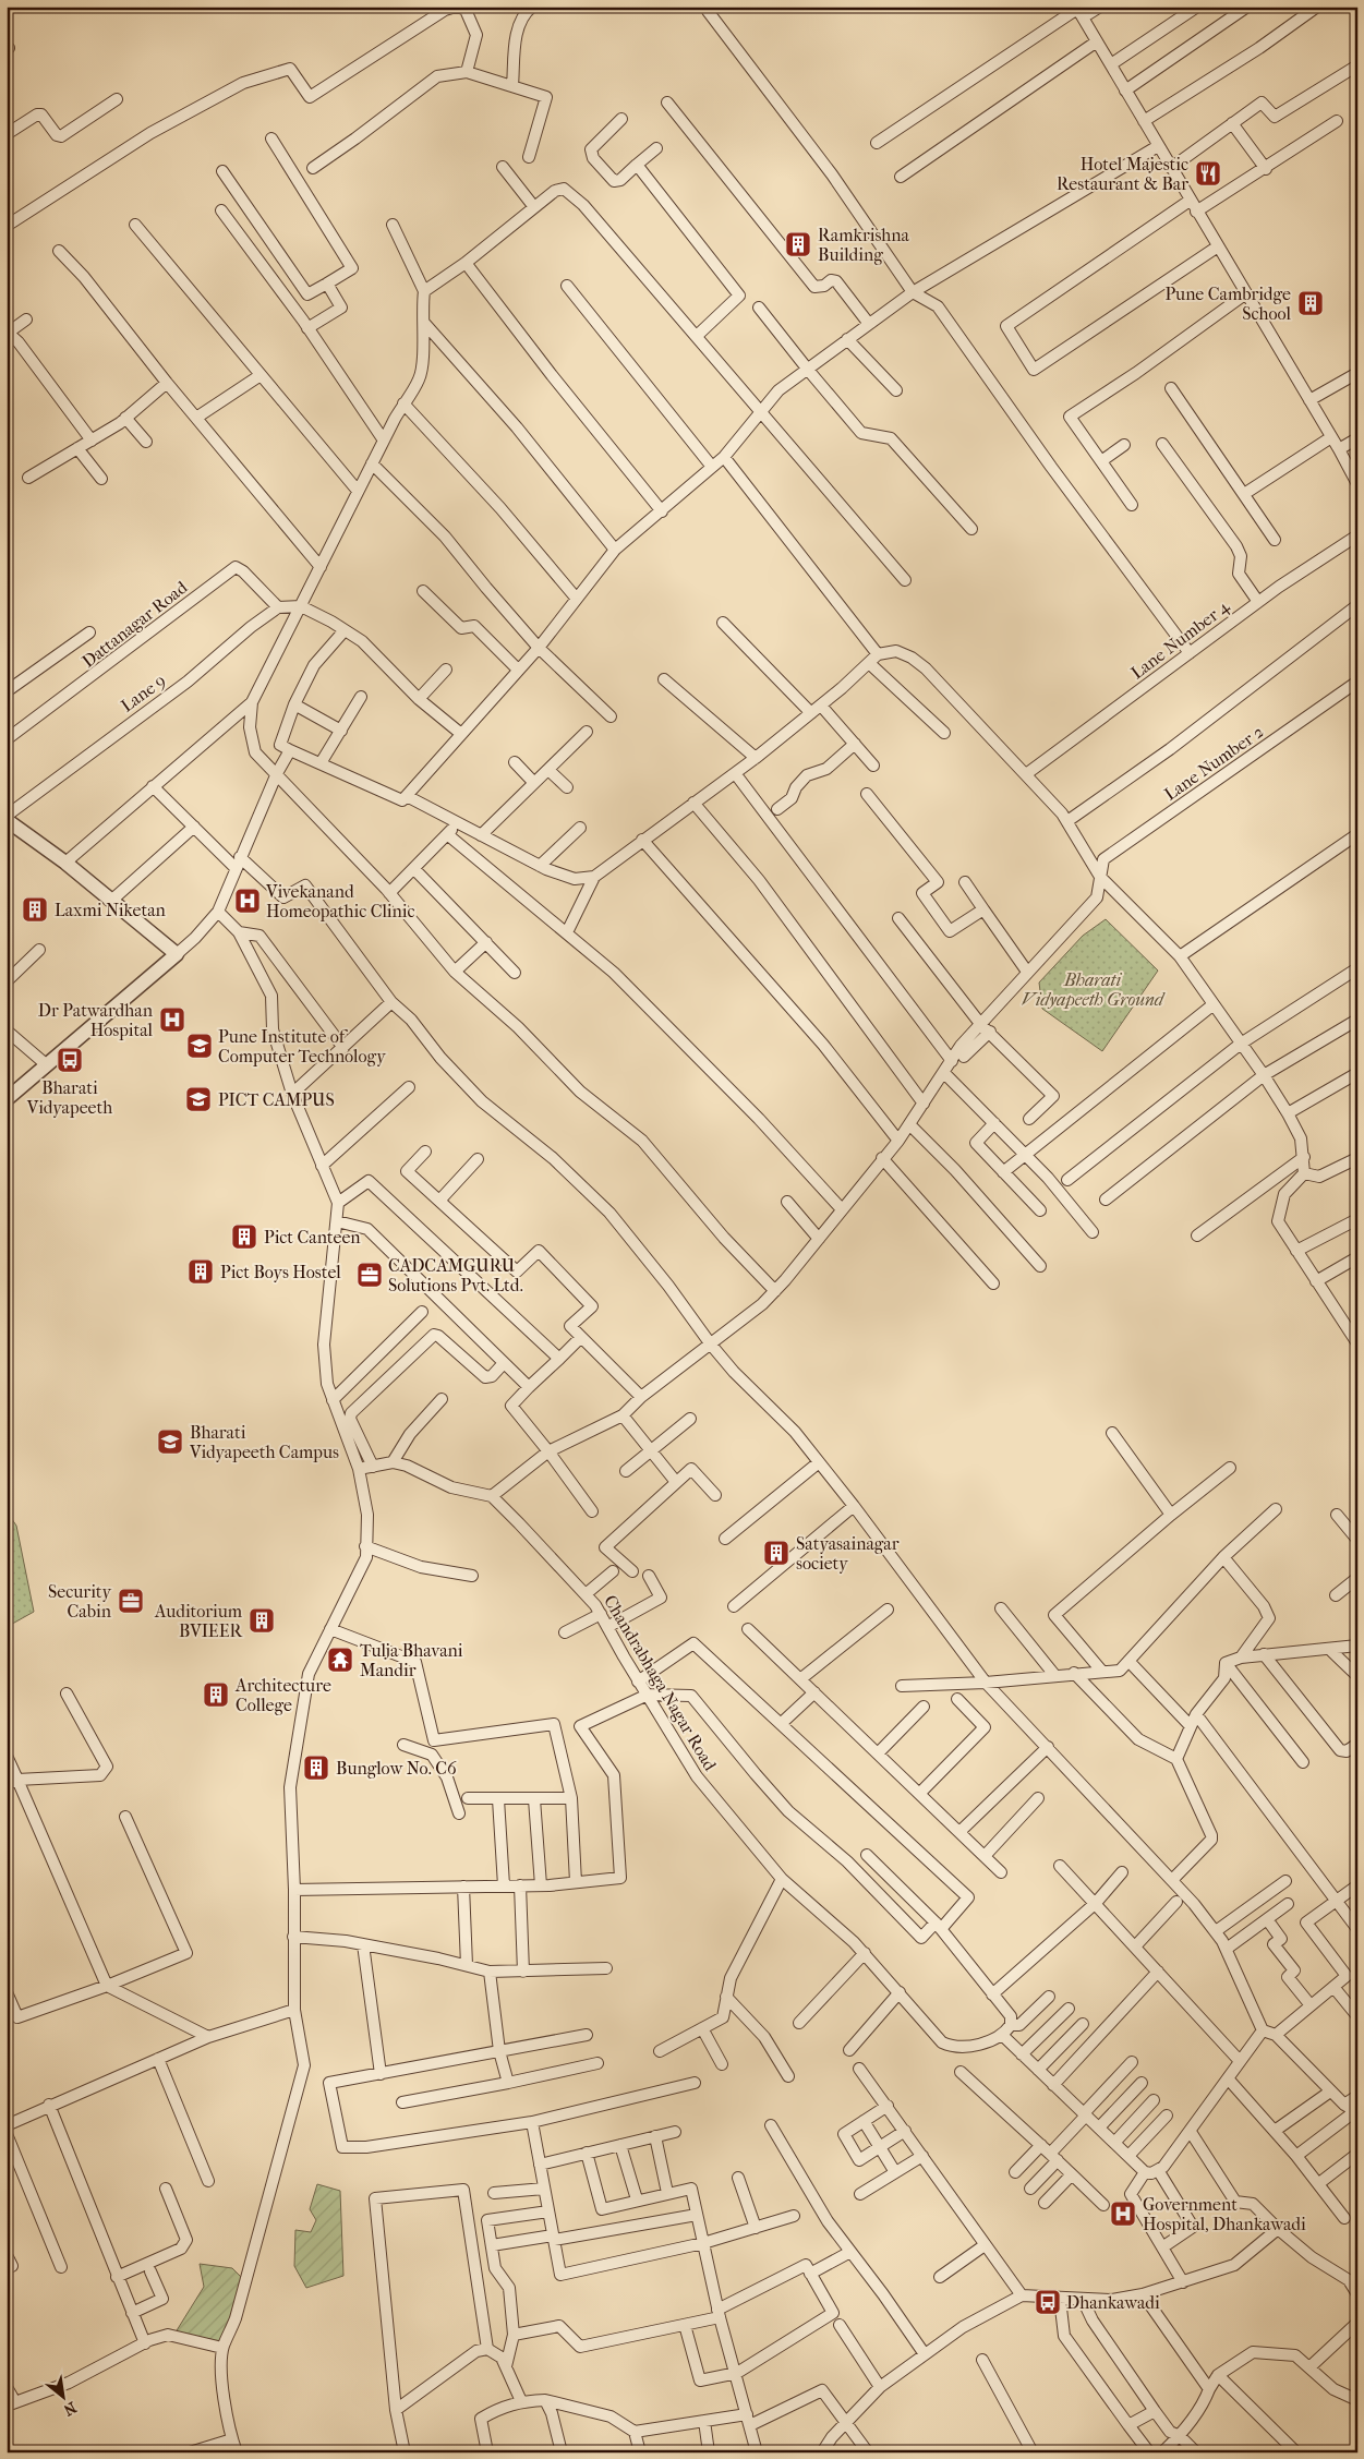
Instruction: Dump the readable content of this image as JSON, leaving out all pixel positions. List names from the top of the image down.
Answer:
{
  "streets": {
    "street": [
      "Dattanagar Road",
      "Lane Number 4",
      "Lane 9",
      "Lane Number 2",
      "Chandrabhaga Nagar Road"
    ]
  },
  "crossings": [
    ["Dattanagar Road", "Lane 9"]
  ],
  "parks": ["Bharati Vidyapeeth Ground"],
  "places": {
    "restaurant": ["Hotel Majestic Restaurant & Bar"],
    "building": [
      "Ramkrishna Building",
      "Pune Cambridge School",
      "Laxmi Niketan",
      "Pict Canteen",
      "Pict Boys Hostel",
      "Satyasainagar society",
      "Auditorium BVIEER",
      "Architecture College",
      "Bunglow No. C6"
    ],
    "hospital": ["Vivekanand Homeopathic Clinic", "Dr Patwardhan Hospital", "Government Hospital, Dhankawadi"],
    "school or university": ["Pune Institute of Computer Technology", "PICT CAMPUS", "Bharati Vidyapeeth Campus"],
    "bus stop": ["Bharati Vidyapeeth", "Dhankawadi"],
    "office": ["CADCAMGURU Solutions Pvt. Ltd.", "Security Cabin"],
    "temple": ["Tulja Bhavani Mandir"]
  },
  "north": "bottom right"
}
